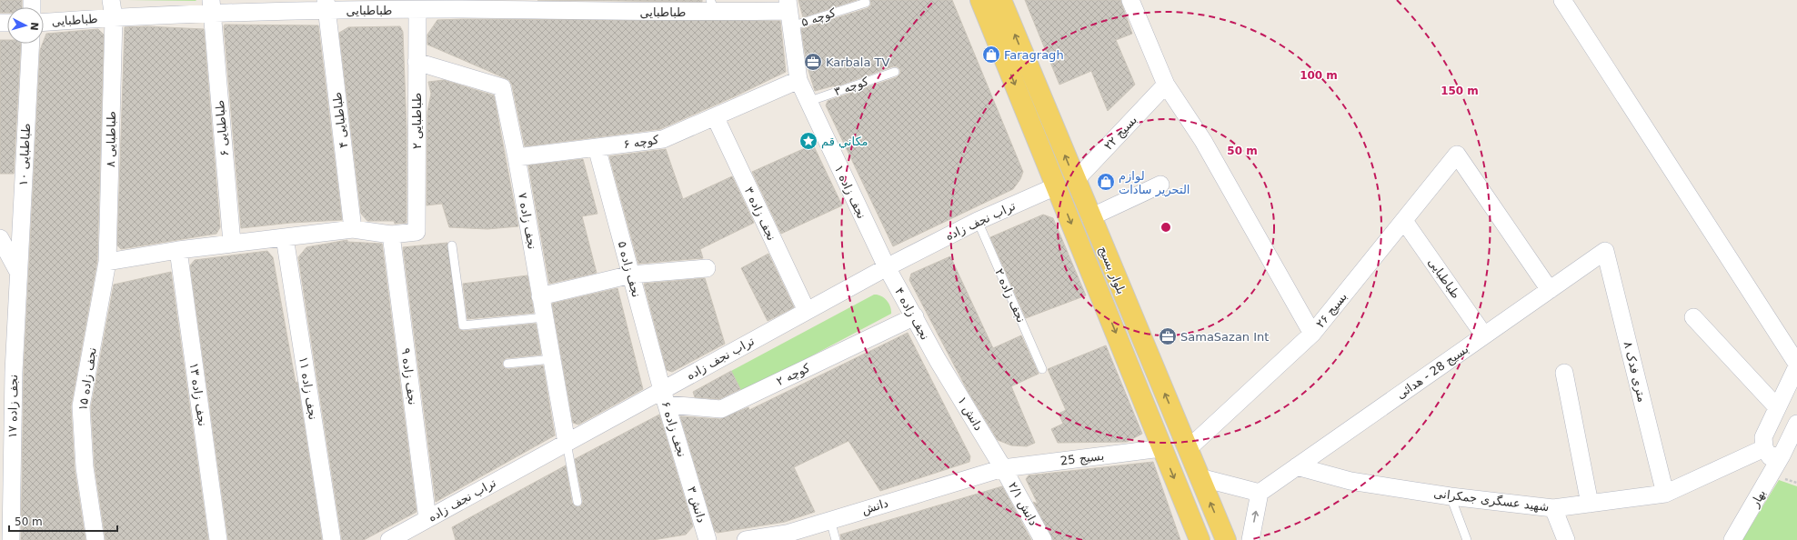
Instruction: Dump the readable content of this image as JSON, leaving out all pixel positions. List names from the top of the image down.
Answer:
{
  "streets": {
    "main road": ["بلوار بسیج"],
    "street": [
      "طباطبایی",
      "طباطبایی ۴",
      "طباطبایی ۲",
      "طباطبایی ۶",
      "بسیج ۲۲",
      "طباطبایی ۸",
      "کوچه ۶",
      "طباطبایی ۱۰",
      "نجف زاده ۱",
      "نجف زاده ۳",
      "نجف زاده ۷",
      "تراب نجف زاده",
      "نجف زاده ۵",
      "بسیج ۲۶",
      "نجف زاده ۴",
      "بسیج 28 - هدائی",
      "۸ متری فدک",
      "کوچه ۲",
      "نجف زاده ۹",
      "نجف زاده ۱۵",
      "نجف زاده ۱۱",
      "نجف زاده ۱۳",
      "نجف زاده ۱۷",
      "دانش ۱",
      "نجف زاده ۶",
      "بسیج 25",
      "بهار",
      "شهید عسگری جمکرانی",
      "دانش ۲/۱",
      "دانش ۳",
      "دانش"
    ],
    "lane": ["کوچه ۵", "کوچه ۳", "نجف زاده ۲"]
  },
  "crossings": [
    ["طباطبایی", "کوچه ۵"],
    ["طباطبایی", "طباطبایی ۴"],
    ["طباطبایی", "طباطبایی ۲"],
    ["طباطبایی", "طباطبایی ۶"],
    ["طباطبایی", "طباطبایی ۸"],
    ["طباطبایی", "نجف زاده ۱"],
    ["طباطبایی", "بسیج ۲۶"],
    ["طباطبایی", "بسیج 28 - هدائی"],
    ["کوچه ۵", "نجف زاده ۱"],
    ["کوچه ۳", "نجف زاده ۱"],
    ["طباطبایی ۲", "نجف زاده ۷"],
    ["طباطبایی ۲", "نجف زاده ۹"],
    ["بسیج ۲۲", "بلوار بسیج"],
    ["طباطبایی ۸", "نجف زاده ۱۵"],
    ["کوچه ۶", "نجف زاده ۱"],
    ["کوچه ۶", "نجف زاده ۳"],
    ["کوچه ۶", "نجف زاده ۷"],
    ["کوچه ۶", "نجف زاده ۵"],
    ["طباطبایی ۱۰", "نجف زاده ۱۷"],
    ["نجف زاده ۱", "تراب نجف زاده"],
    ["نجف زاده ۱", "نجف زاده ۴"],
    ["نجف زاده ۳", "تراب نجف زاده"],
    ["نجف زاده ۷", "تراب نجف زاده"],
    ["تراب نجف زاده", "نجف زاده ۵"],
    ["تراب نجف زاده", "بلوار بسیج"],
    ["تراب نجف زاده", "نجف زاده ۲"],
    ["تراب نجف زاده", "نجف زاده ۴"],
    ["تراب نجف زاده", "کوچه ۲"],
    ["تراب نجف زاده", "نجف زاده ۹"],
    ["تراب نجف زاده", "نجف زاده ۶"],
    ["نجف زاده ۵", "کوچه ۲"],
    ["نجف زاده ۵", "نجف زاده ۶"],
    ["بلوار بسیج", "بسیج ۲۶"],
    ["بلوار بسیج", "بسیج 25"],
    ["بسیج ۲۶", "بسیج 28 - هدائی"],
    ["نجف زاده ۴", "کوچه ۲"],
    ["نجف زاده ۴", "دانش ۱"],
    ["بسیج 28 - هدائی", "۸ متری فدک"],
    ["بسیج 28 - هدائی", "شهید عسگری جمکرانی"],
    ["۸ متری فدک", "شهید عسگری جمکرانی"],
    ["کوچه ۲", "نجف زاده ۶"],
    ["دانش ۱", "بسیج 25"],
    ["دانش ۱", "دانش ۲/۱"],
    ["دانش ۱", "دانش"],
    ["نجف زاده ۶", "دانش ۳"],
    ["بسیج 25", "دانش ۲/۱"],
    ["بسیج 25", "دانش"],
    ["دانش ۲/۱", "دانش"]
  ],
  "places": {
    "shop": ["Faragragh", "لوازم التحریر سادات"],
    "office": ["Karbala TV", "SamaSazan Int"],
    "place": ["مكاني قم"]
  },
  "scale_bar": "50 m",
  "north": "right",
  "rings": ["100 m", "150 m", "50 m"]
}
